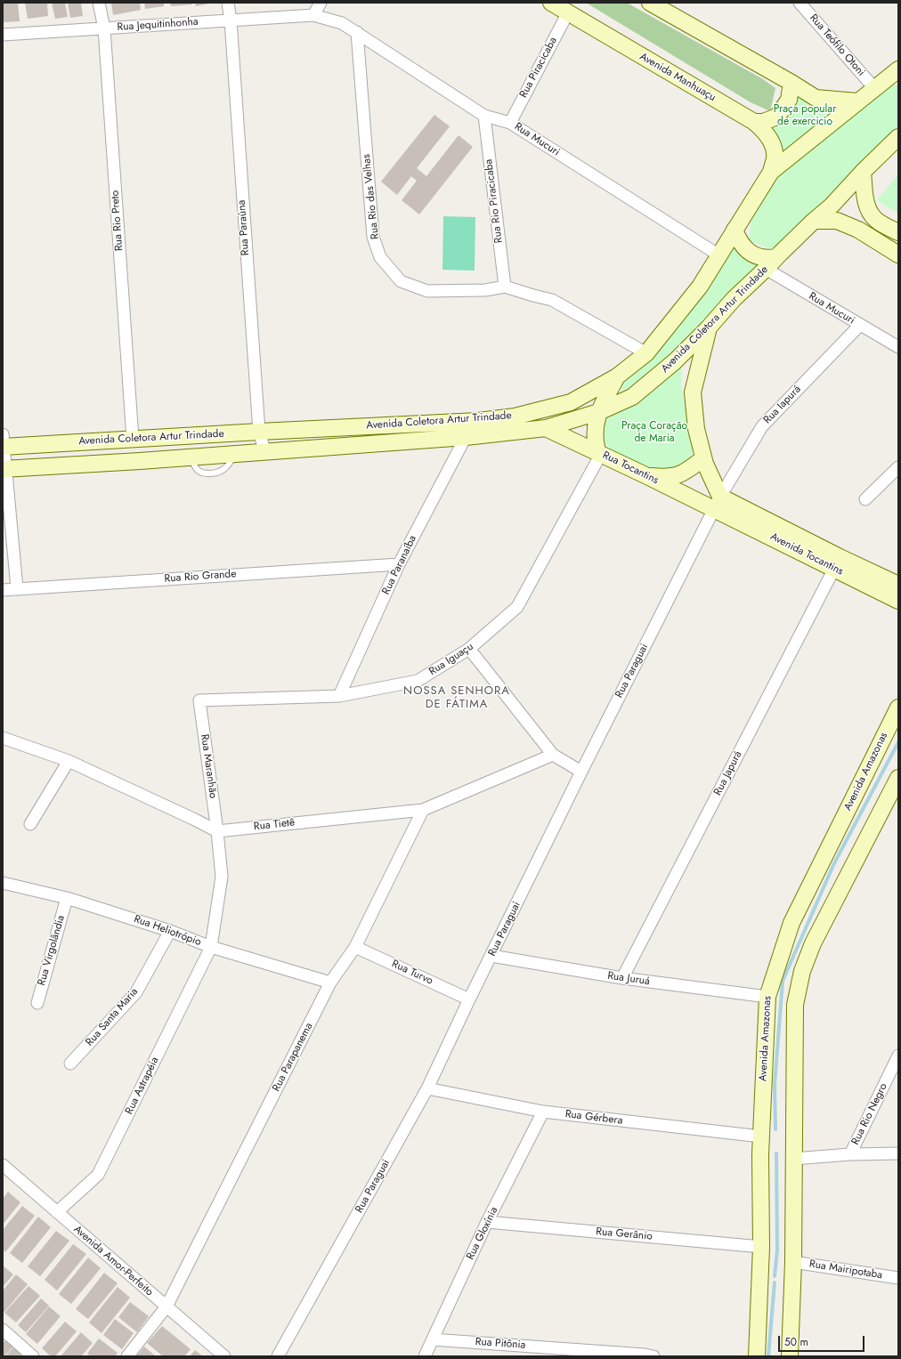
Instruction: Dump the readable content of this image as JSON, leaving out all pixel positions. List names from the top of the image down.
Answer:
{
  "streets": {
    "street": [
      "Rua Jequitinhonha",
      "Rua Teófilo Otoni",
      "Rua Piracicaba",
      "Avenida Manhuaçu",
      "Rua Mucuri",
      "Rua Rio das Velhas",
      "Rua Rio Piracicaba",
      "Rua Rio Preto",
      "Rua Paraúna",
      "Avenida Coletora Artur Trindade",
      "Rua Iapurá",
      "Rua Tocantins",
      "Avenida Tocantins",
      "Rua Paranaíba",
      "Rua Rio Grande",
      "Rua Iguaçu",
      "Rua Paraguai",
      "Rua Maranhão",
      "Avenida Amazonas",
      "Rua Japurá",
      "Rua Tietê",
      "Rua Heliotrópio",
      "Rua Virgolândia",
      "Rua Turvo",
      "Rua Juruá",
      "Rua Santa Maria",
      "Rua Parapanema",
      "Rua Astrapéia",
      "Rua Rio Negro",
      "Rua Gérbera",
      "Rua Gloxínia",
      "Rua Gerânio",
      "Avenida Amor-Perfeito",
      "Rua Mairipotaba",
      "Rua Pitônia"
    ]
  },
  "crossings": [
    ["Rua Jequitinhonha", "Rua Mucuri"],
    ["Rua Jequitinhonha", "Rua Rio Preto"],
    ["Rua Jequitinhonha", "Rua Paraúna"],
    ["Rua Teófilo Otoni", "Avenida Coletora Artur Trindade"],
    ["Rua Piracicaba", "Avenida Manhuaçu"],
    ["Rua Piracicaba", "Rua Mucuri"],
    ["Avenida Manhuaçu", "Avenida Coletora Artur Trindade"],
    ["Rua Mucuri", "Rua Rio das Velhas"],
    ["Rua Mucuri", "Rua Rio Piracicaba"],
    ["Rua Mucuri", "Avenida Coletora Artur Trindade"],
    ["Rua Mucuri", "Rua Iapurá"],
    ["Rua Rio das Velhas", "Rua Rio Piracicaba"],
    ["Rua Rio das Velhas", "Avenida Coletora Artur Trindade"],
    ["Rua Rio Preto", "Avenida Coletora Artur Trindade"],
    ["Rua Paraúna", "Avenida Coletora Artur Trindade"],
    ["Avenida Coletora Artur Trindade", "Rua Tocantins"],
    ["Avenida Coletora Artur Trindade", "Rua Paranaíba"],
    ["Rua Iapurá", "Rua Tocantins"],
    ["Rua Iapurá", "Avenida Tocantins"],
    ["Rua Iapurá", "Rua Paraguai"],
    ["Rua Tocantins", "Avenida Tocantins"],
    ["Rua Tocantins", "Rua Iguaçu"],
    ["Rua Tocantins", "Rua Paraguai"],
    ["Avenida Tocantins", "Rua Paraguai"],
    ["Avenida Tocantins", "Rua Japurá"],
    ["Rua Paranaíba", "Rua Rio Grande"],
    ["Rua Paranaíba", "Rua Iguaçu"],
    ["Rua Iguaçu", "Rua Maranhão"],
    ["Rua Paraguai", "Rua Turvo"],
    ["Rua Paraguai", "Rua Juruá"],
    ["Rua Paraguai", "Rua Gérbera"],
    ["Rua Maranhão", "Rua Tietê"],
    ["Rua Maranhão", "Rua Heliotrópio"],
    ["Rua Maranhão", "Rua Astrapéia"],
    ["Avenida Amazonas", "Rua Juruá"],
    ["Avenida Amazonas", "Rua Gérbera"],
    ["Avenida Amazonas", "Rua Gerânio"],
    ["Rua Japurá", "Rua Juruá"],
    ["Rua Tietê", "Rua Parapanema"],
    ["Rua Heliotrópio", "Rua Virgolândia"],
    ["Rua Heliotrópio", "Rua Santa Maria"],
    ["Rua Heliotrópio", "Rua Parapanema"],
    ["Rua Heliotrópio", "Rua Astrapéia"],
    ["Rua Turvo", "Rua Parapanema"],
    ["Rua Parapanema", "Avenida Amor-Perfeito"],
    ["Rua Astrapéia", "Avenida Amor-Perfeito"],
    ["Rua Gérbera", "Rua Gloxínia"],
    ["Rua Gloxínia", "Rua Gerânio"],
    ["Rua Gloxínia", "Rua Pitônia"]
  ],
  "districts": ["NOSSA SENHORA DE FÁTIMA"],
  "parks": ["Praça popular de exercicio", "Praça Coração de Maria"],
  "scale_bar": "50 m"
}
